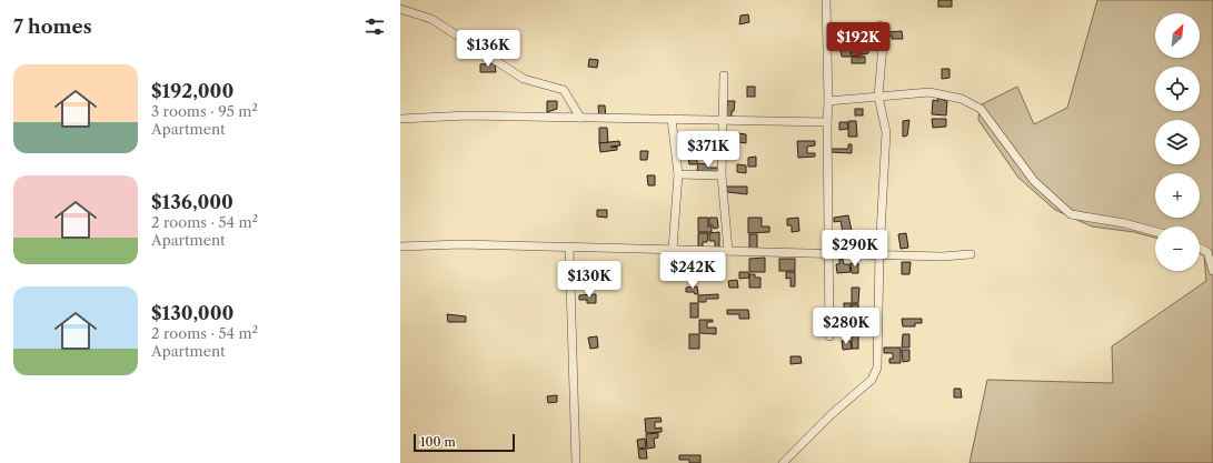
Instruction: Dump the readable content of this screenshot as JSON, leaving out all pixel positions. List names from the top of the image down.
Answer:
{
  "scale_bar": "100 m",
  "north": "top right",
  "page": {
    "heading": "7 homes",
    "map_buttons": ["+", "−"],
    "price": [
      "$192K",
      "$136K",
      "$371K",
      "$290K",
      "$242K",
      "$130K",
      "$280K"
    ],
    "list": [
      {
        "name": "$192,000",
        "note": "3 rooms · 95 m² · Apartment"
      },
      {
        "name": "$136,000",
        "note": "2 rooms · 54 m² · Apartment"
      },
      {
        "name": "$130,000",
        "note": "2 rooms · 54 m² · Apartment"
      }
    ],
    "scale": "100 m"
  }
}
